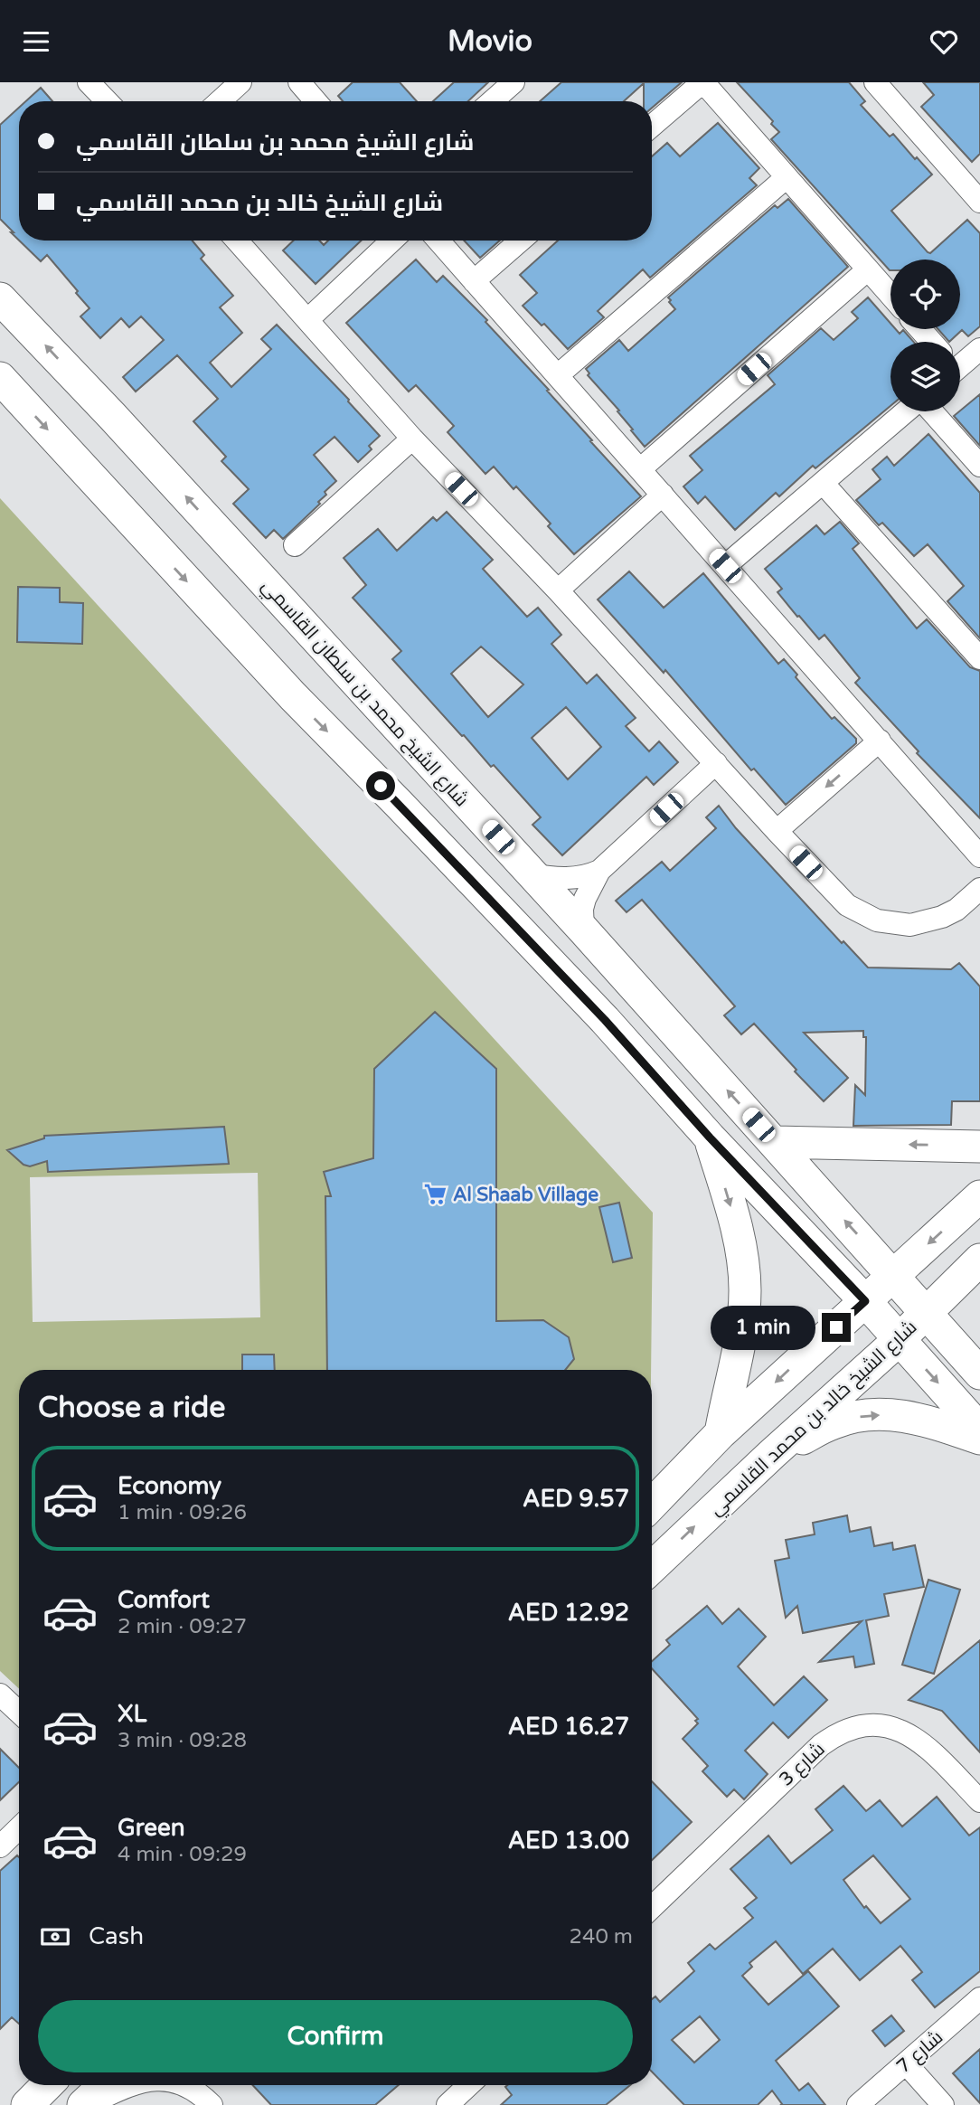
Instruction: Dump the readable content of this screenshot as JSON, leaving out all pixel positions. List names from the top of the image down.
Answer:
{
  "streets": {
    "main road": ["شارع الشيخ محمد بن سلطان القاسمي", "شارع الشيخ خالد بن محمد القاسمي"],
    "street": ["شارع 3", "شارع 7"]
  },
  "crossings": [
    ["شارع الشيخ محمد بن سلطان القاسمي", "شارع الشيخ خالد بن محمد القاسمي"]
  ],
  "places": {
    "supermarket": ["Al Shaab Village"]
  },
  "page": {
    "header": "Movio",
    "banner": ["شارع الشيخ محمد بن سلطان القاسمي", "شارع الشيخ خالد بن محمد القاسمي"],
    "bubble": "1 min",
    "heading": "Choose a ride",
    "list": [
      {
        "name": "Economy",
        "note": "1 min · 09:26",
        "value": "AED 9.57"
      },
      {
        "name": "Comfort",
        "note": "2 min · 09:27",
        "value": "AED 12.92"
      },
      {
        "name": "XL",
        "note": "3 min · 09:28",
        "value": "AED 16.27"
      },
      {
        "name": "Green",
        "note": "4 min · 09:29",
        "value": "AED 13.00"
      }
    ],
    "pay": ["Cash", "240 m"],
    "buttons": "Confirm"
  }
}
